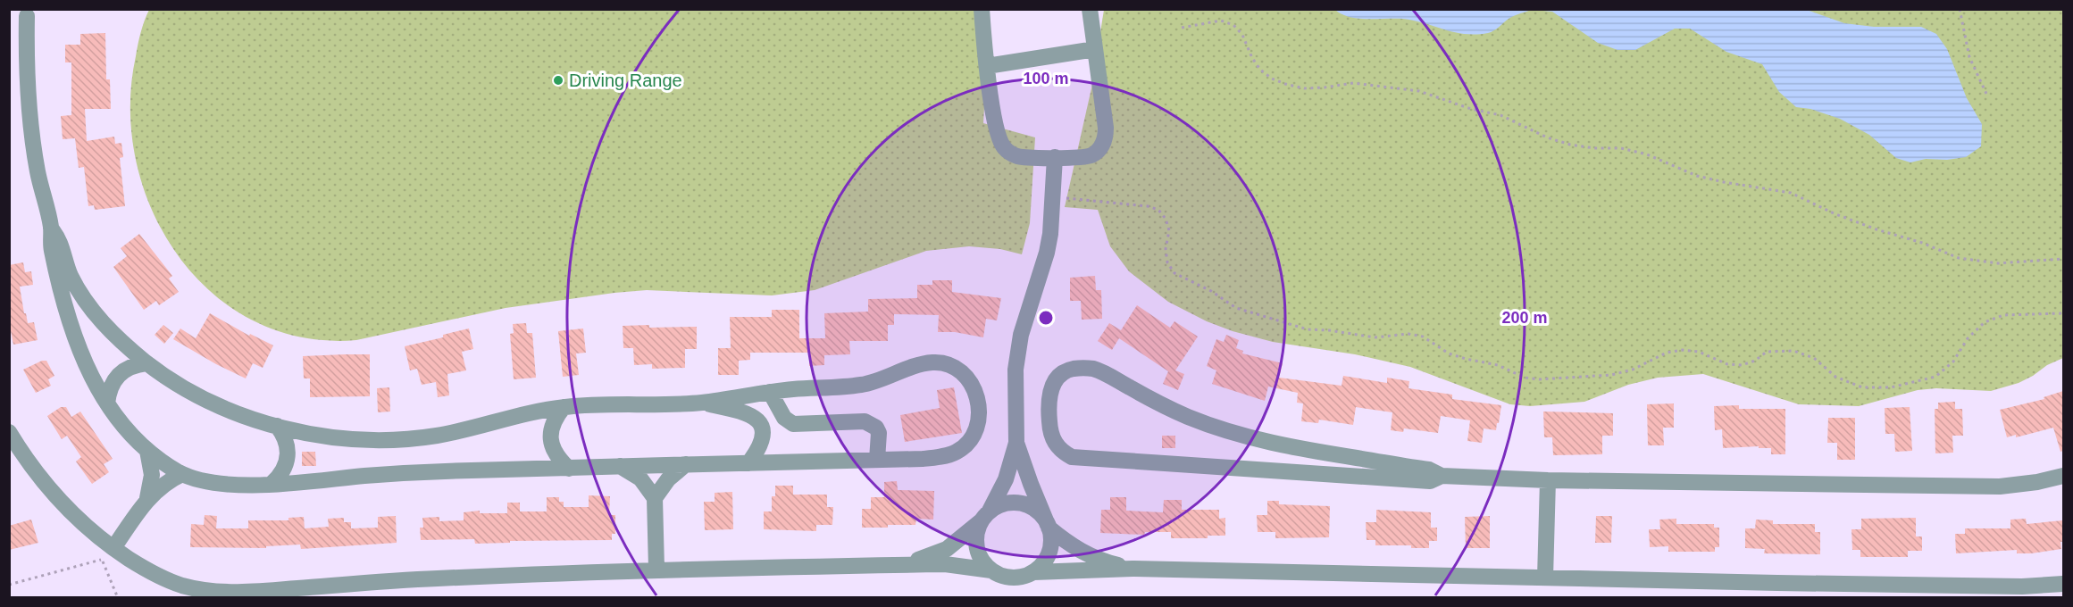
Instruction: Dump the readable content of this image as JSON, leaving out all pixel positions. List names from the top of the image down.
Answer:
{
  "places": ["Driving Range"],
  "rings": ["100 m", "200 m"]
}
